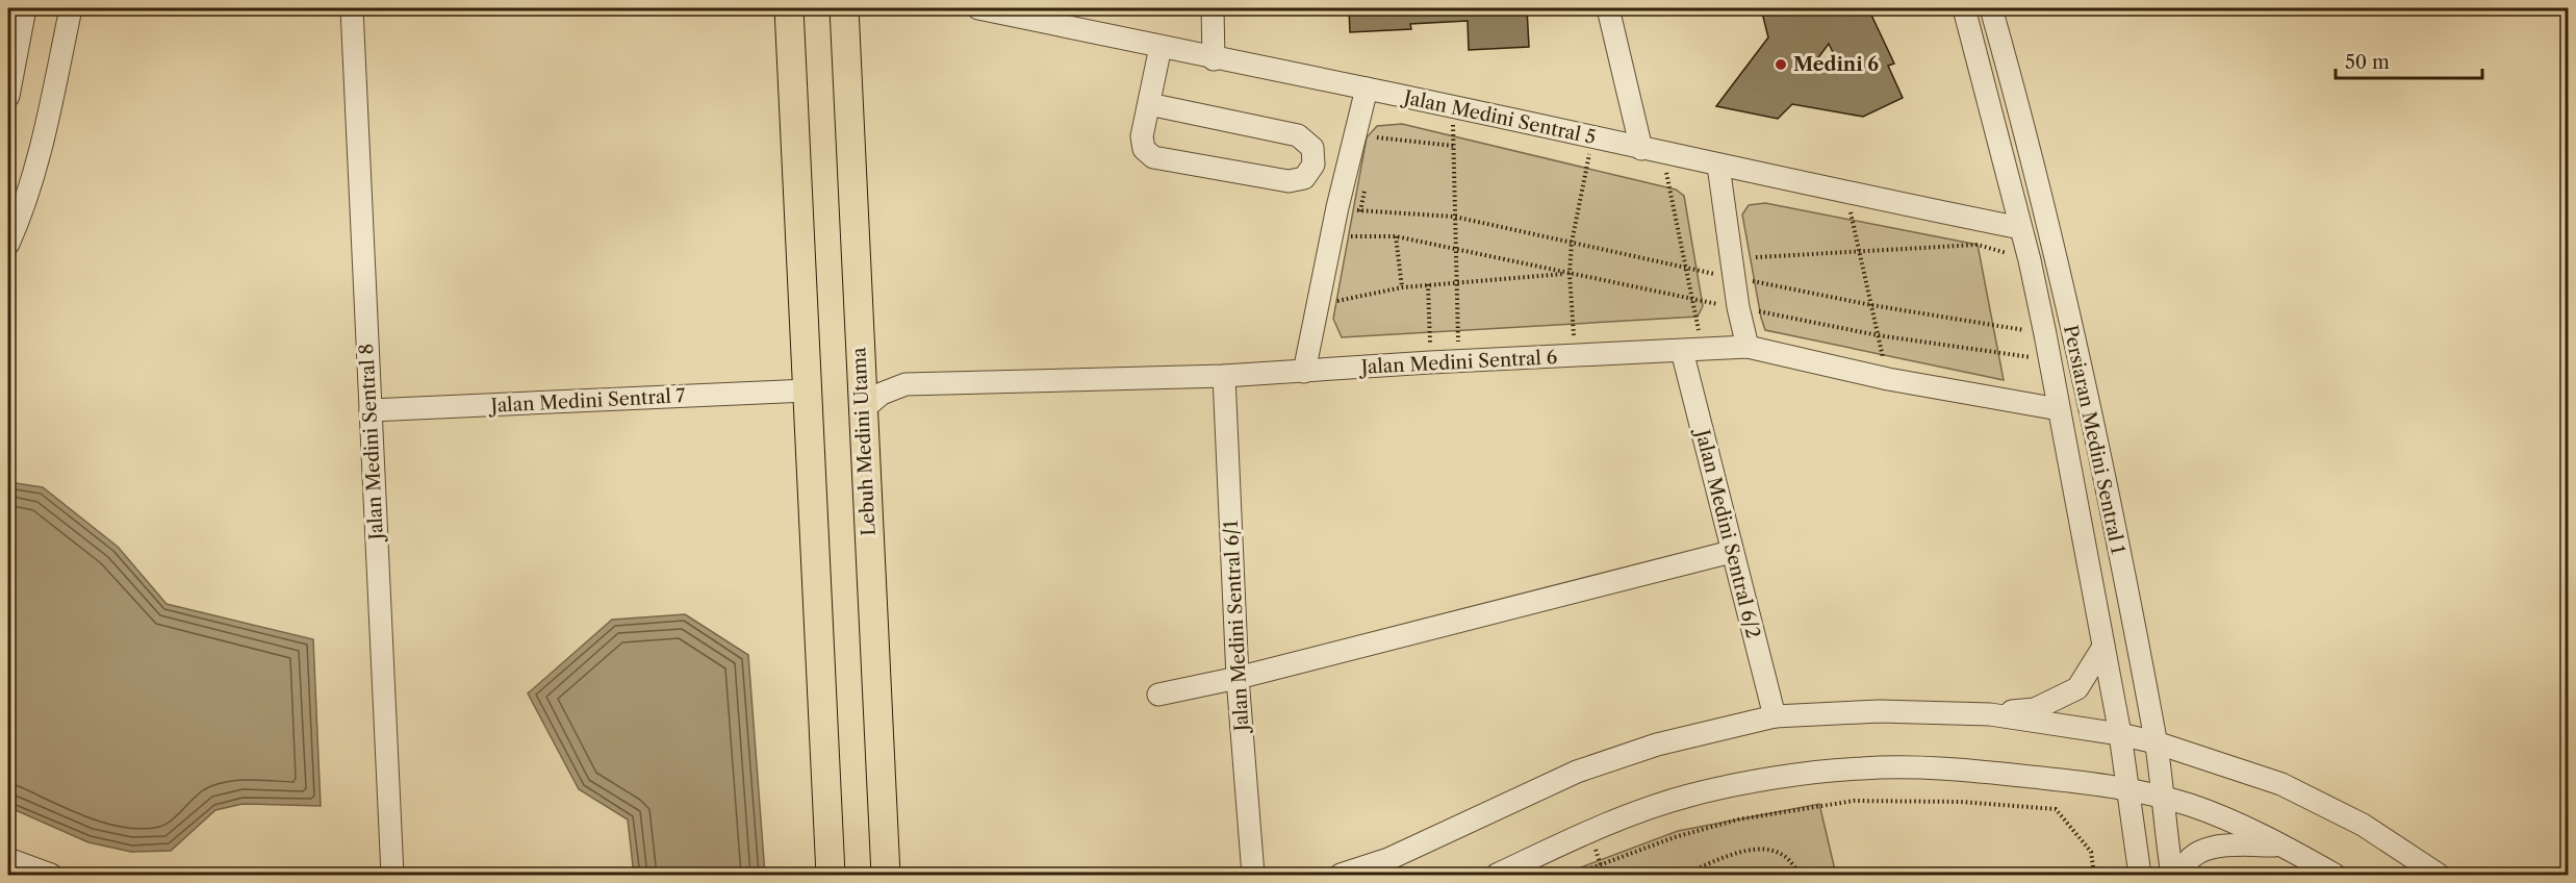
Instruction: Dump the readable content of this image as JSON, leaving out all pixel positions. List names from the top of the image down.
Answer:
{
  "streets": {
    "main road": ["Lebuh Medini Utama"],
    "street": [
      "Jalan Medini Sentral 5",
      "Jalan Medini Sentral 6",
      "Jalan Medini Sentral 7",
      "Persiaran Medini Sentral 1",
      "Jalan Medini Sentral 8",
      "Jalan Medini Sentral 6/2",
      "Jalan Medini Sentral 6/1"
    ]
  },
  "crossings": [
    ["Jalan Medini Sentral 5", "Persiaran Medini Sentral 1"],
    ["Jalan Medini Sentral 6", "Persiaran Medini Sentral 1"],
    ["Jalan Medini Sentral 6", "Lebuh Medini Utama"],
    ["Jalan Medini Sentral 6", "Jalan Medini Sentral 6/2"],
    ["Jalan Medini Sentral 6", "Jalan Medini Sentral 6/1"],
    ["Jalan Medini Sentral 7", "Jalan Medini Sentral 8"]
  ],
  "places": ["Medini 6"],
  "scale_bar": "50 m"
}
